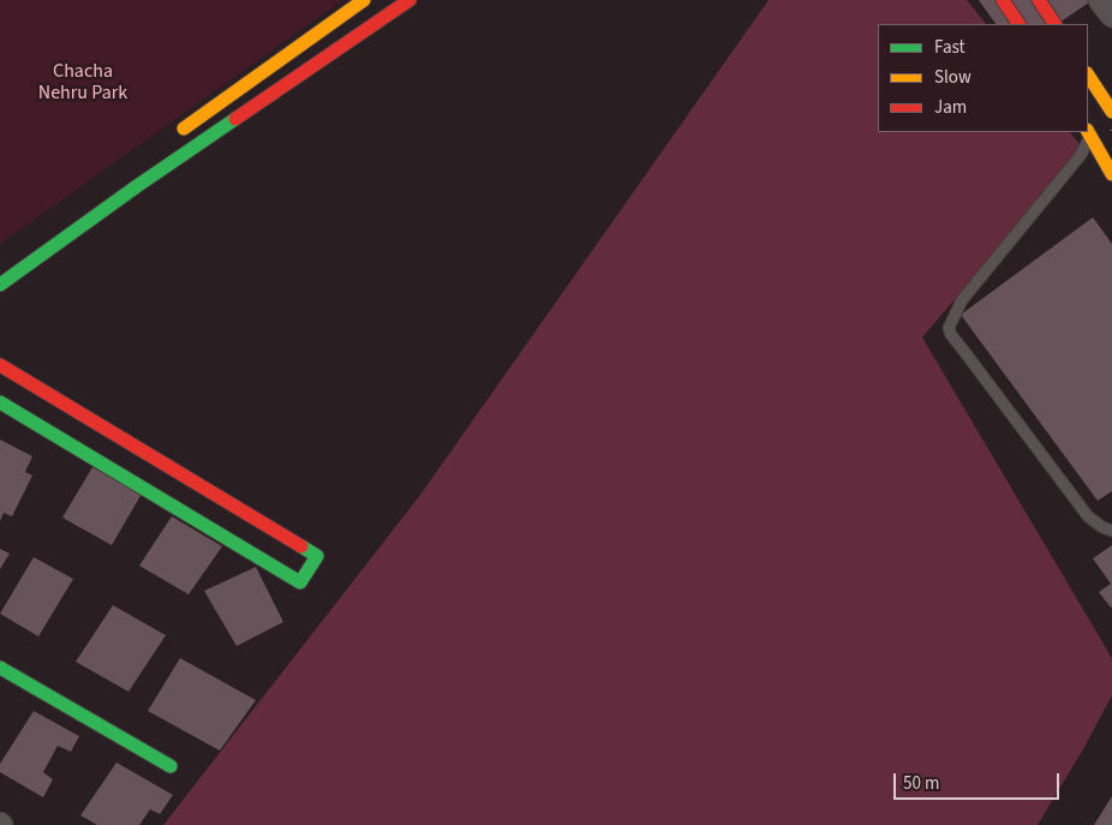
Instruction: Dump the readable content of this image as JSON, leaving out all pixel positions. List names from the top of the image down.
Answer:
{
  "parks": ["Chacha Nehru Park"],
  "legend": ["Fast", "Slow", "Jam"],
  "scale_bar": "50 m"
}
